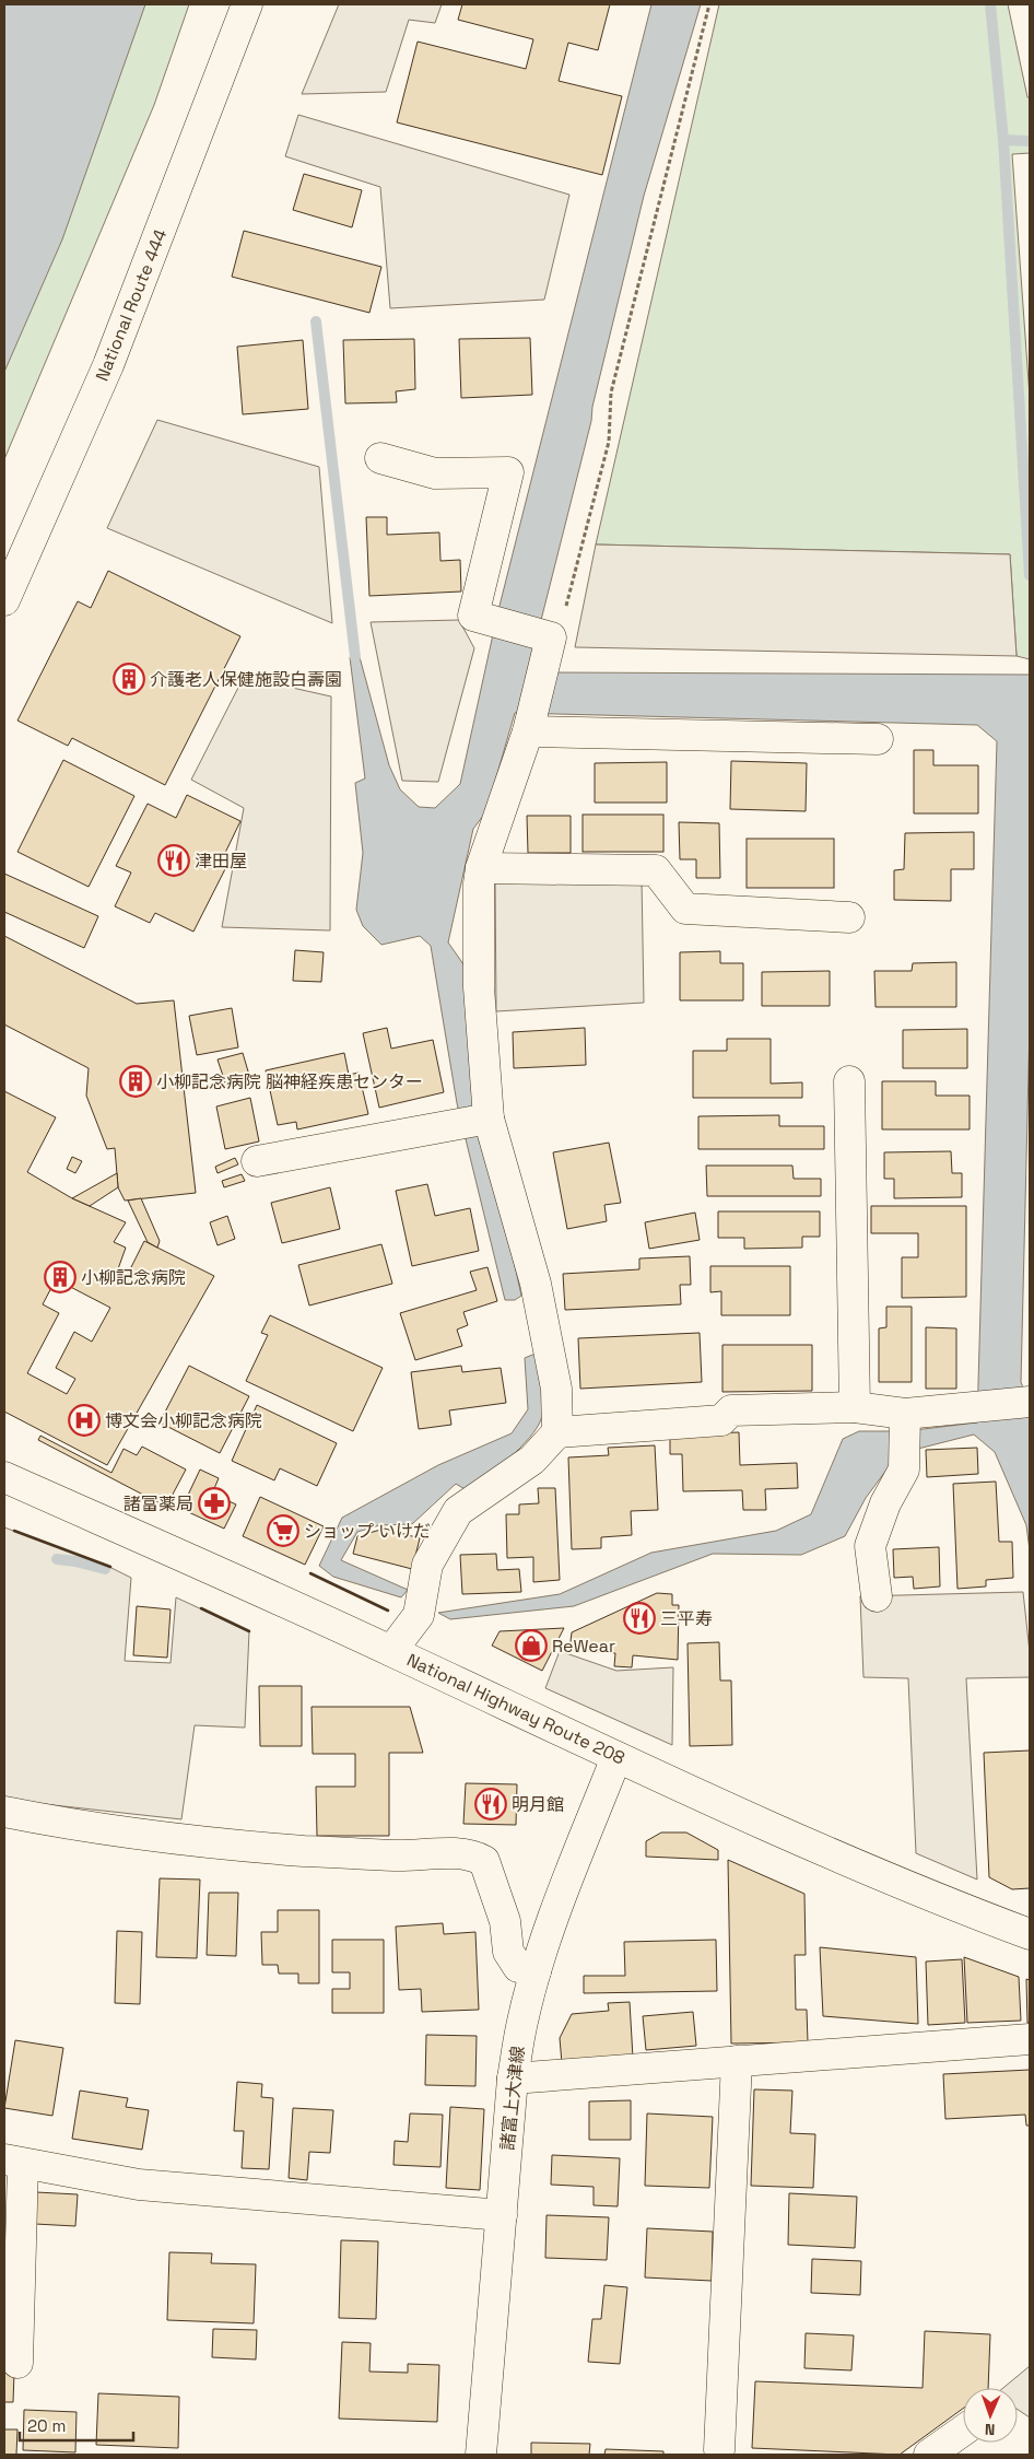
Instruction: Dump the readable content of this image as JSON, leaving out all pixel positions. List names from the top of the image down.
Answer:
{
  "streets": {
    "main road": ["National Route 444", "National Highway Route 208", "諸富上大津線"]
  },
  "crossings": [
    ["National Highway Route 208", "諸富上大津線"]
  ],
  "places": {
    "building": ["介護老人保健施設白壽園", "小柳記念病院 脳神経疾患センター", "小柳記念病院"],
    "restaurant": ["津田屋", "三平寿", "明月館"],
    "hospital": ["博文会小柳記念病院"],
    "pharmacy": ["諸富薬局"],
    "supermarket": ["ショップ いけだ"],
    "shop": ["ReWear"]
  },
  "scale_bar": "20 m",
  "north": "bottom"
}
